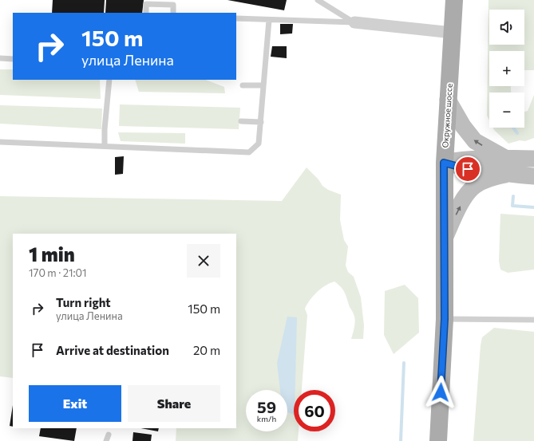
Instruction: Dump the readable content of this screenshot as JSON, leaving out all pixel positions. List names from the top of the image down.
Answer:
{
  "streets": {
    "main road": ["Окружное шоссе"]
  },
  "page": {
    "map_buttons": ["+", "−"],
    "turn": ["150 m", "улица Ленина"],
    "heading": ["1 min", "170 m · 21:01"],
    "list": [
      {
        "name": "Turn right",
        "note": "улица Ленина",
        "value": "150 m"
      },
      {
        "name": "Arrive at destination",
        "value": "20 m"
      }
    ],
    "buttons": ["Exit", "Share"],
    "speed": "59 km/h",
    "limit": "60"
  }
}
